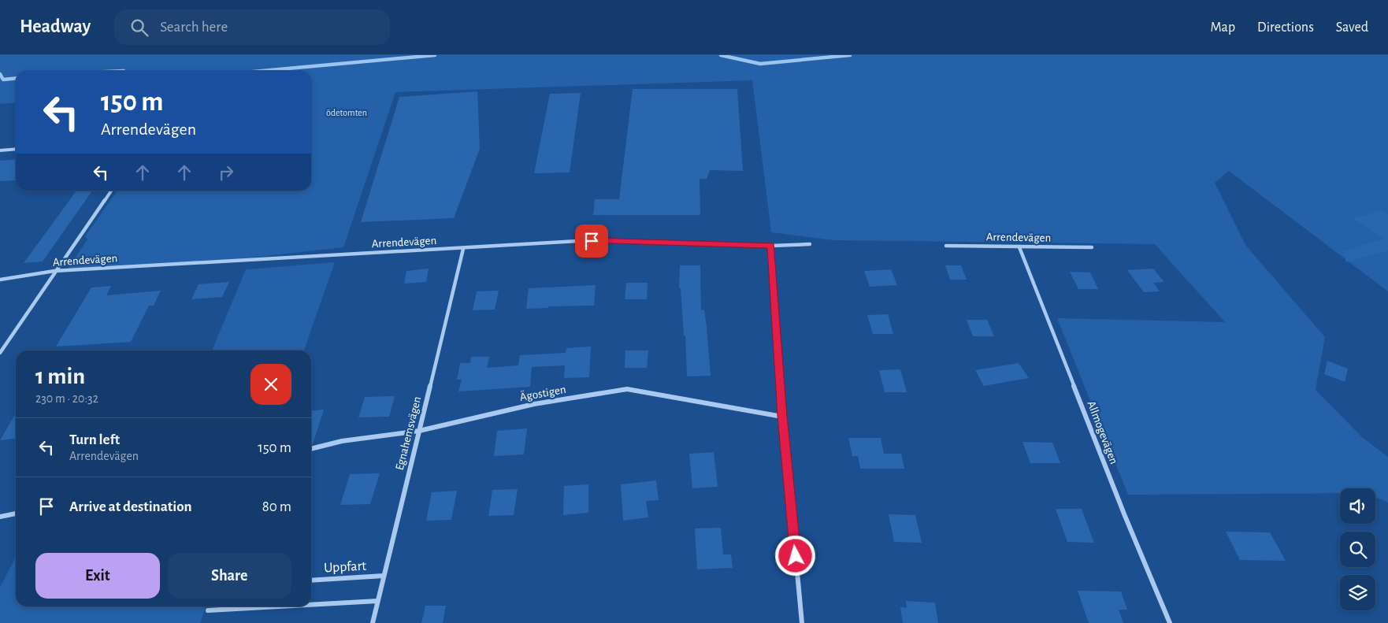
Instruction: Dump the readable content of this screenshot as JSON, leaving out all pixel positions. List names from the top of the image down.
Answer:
{
  "streets": {
    "street": [
      "Arrendevägen",
      "Ägostigen",
      "Allmogevägen",
      "Egnahemsvägen",
      "Uppfart"
    ]
  },
  "crossings": [
    ["Arrendevägen", "Allmogevägen"],
    ["Arrendevägen", "Egnahemsvägen"],
    ["Ägostigen", "Egnahemsvägen"],
    ["Egnahemsvägen", "Uppfart"]
  ],
  "parks": ["ödetomten"],
  "page": {
    "header": "Headway",
    "search": "Search here",
    "nav": ["Map", "Directions", "Saved"],
    "turn": ["150 m", "Arrendevägen"],
    "heading": ["1 min", "230 m · 20:32"],
    "list": [
      {
        "name": "Turn left",
        "note": "Arrendevägen",
        "value": "150 m"
      },
      {
        "name": "Arrive at destination",
        "value": "80 m"
      }
    ],
    "buttons": ["Exit", "Share"]
  }
}
